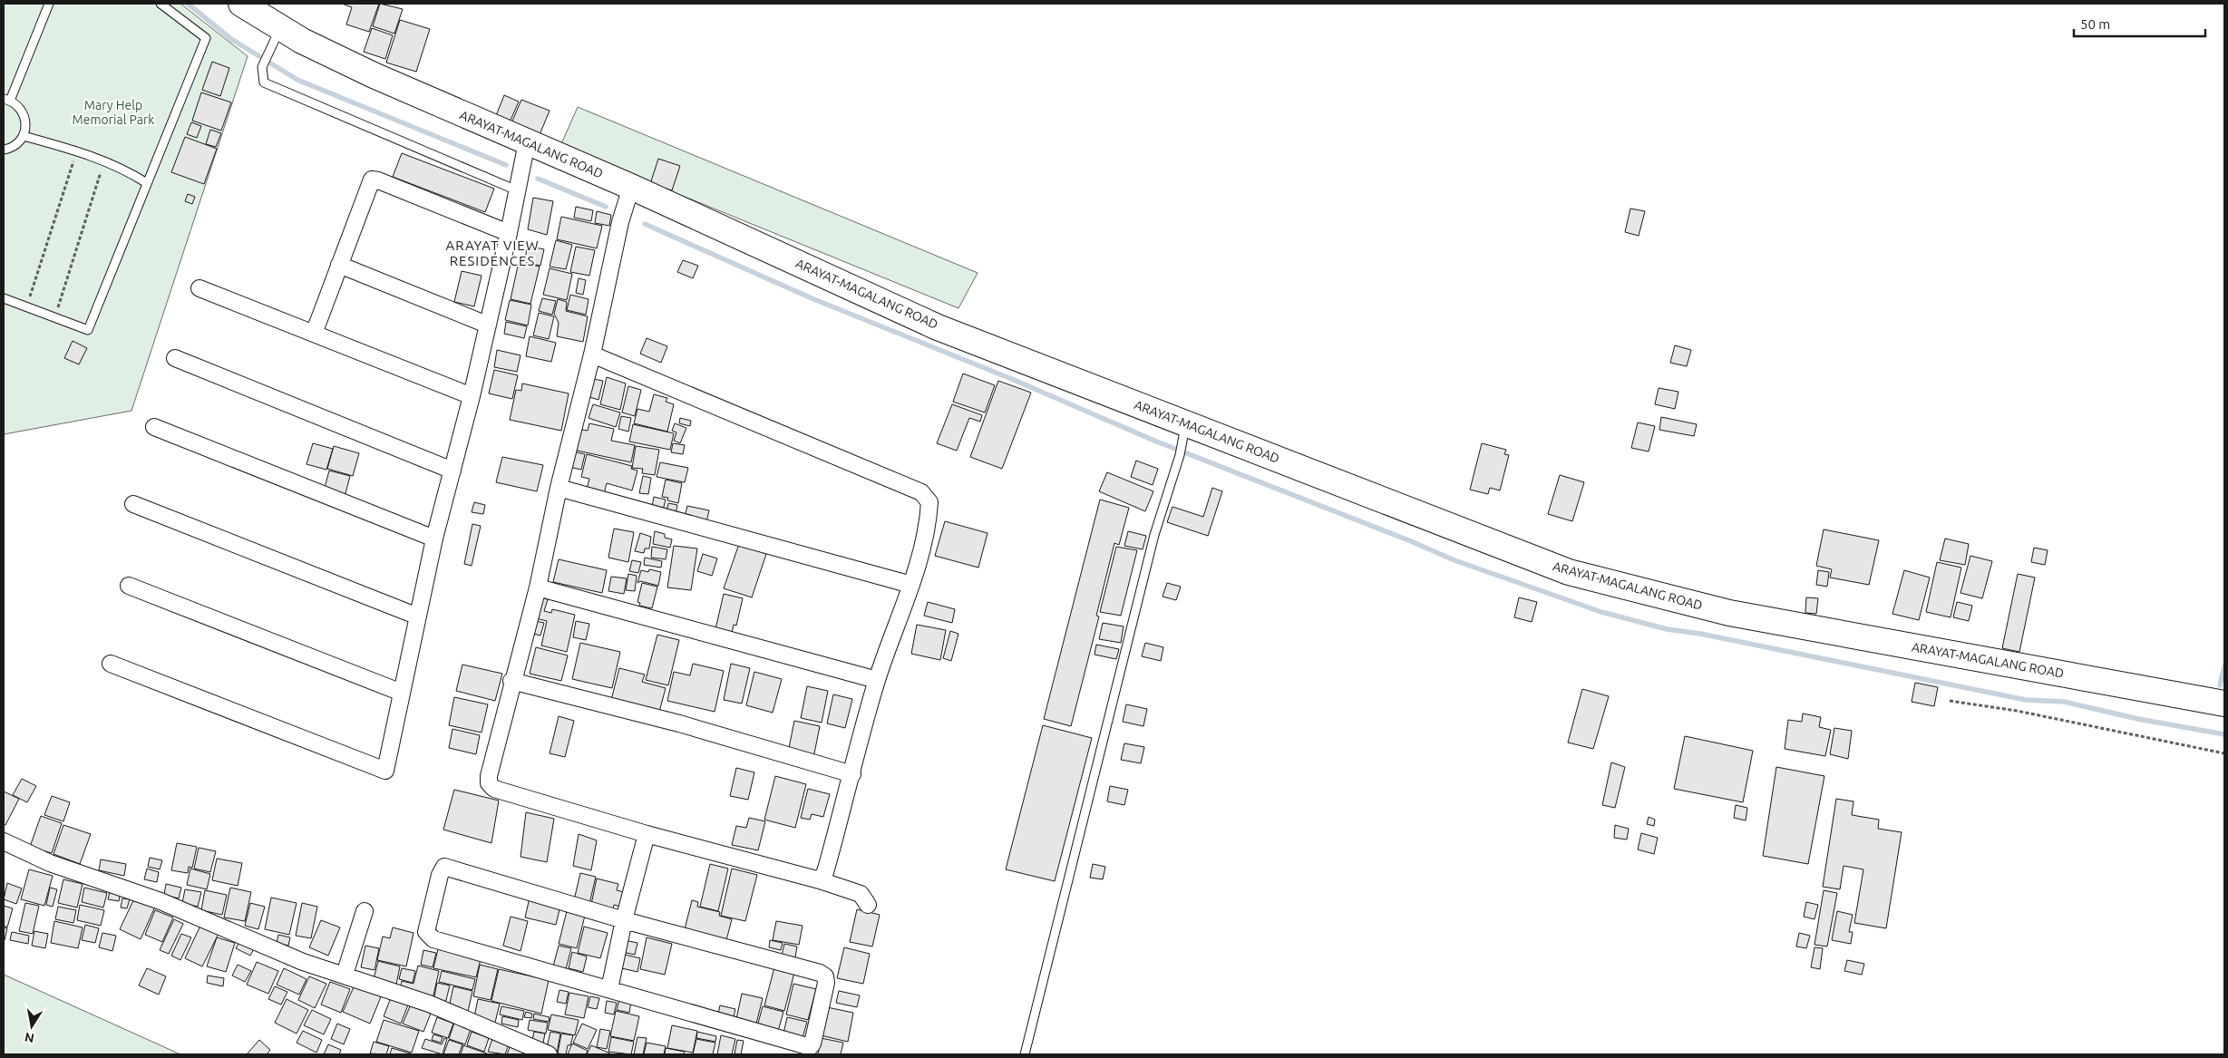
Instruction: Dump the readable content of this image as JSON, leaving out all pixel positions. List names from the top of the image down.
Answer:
{
  "streets": {
    "main road": ["ARAYAT-MAGALANG ROAD"]
  },
  "districts": ["ARAYAT VIEW RESIDENCES"],
  "parks": ["Mary Help Memorial Park"],
  "scale_bar": "50 m",
  "north": "bottom"
}
